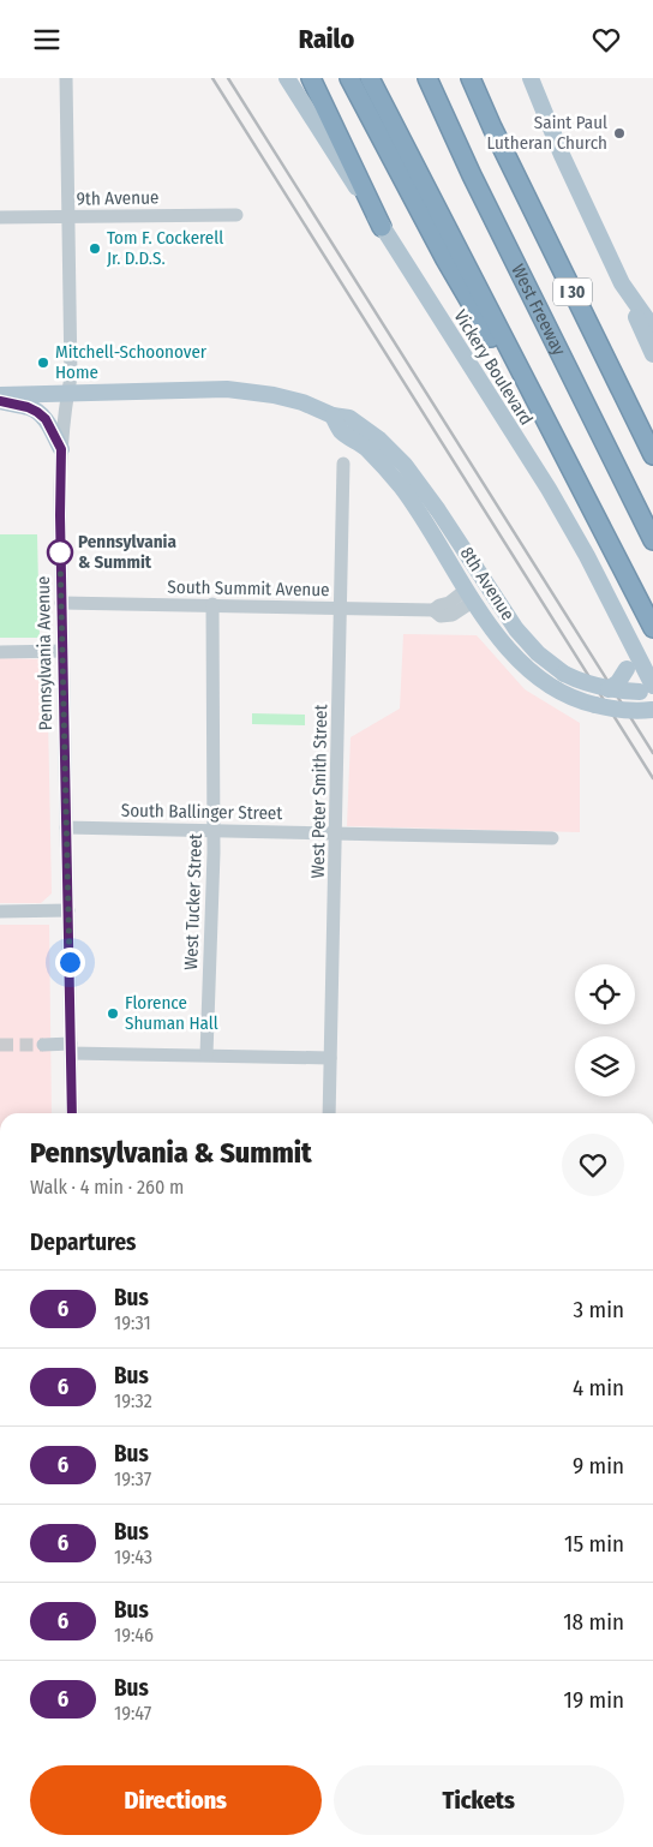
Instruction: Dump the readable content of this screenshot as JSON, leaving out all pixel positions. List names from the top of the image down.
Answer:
{
  "streets": {
    "highway": ["I 30", "West Freeway"],
    "main road": ["Vickery Boulevard", "8th Avenue"],
    "street": [
      "9th Avenue",
      "South Summit Avenue",
      "Pennsylvania Avenue",
      "West Peter Smith Street",
      "South Ballinger Street",
      "West Tucker Street"
    ]
  },
  "crossings": [
    ["9th Avenue", "Pennsylvania Avenue"],
    ["Vickery Boulevard", "8th Avenue"],
    ["8th Avenue", "South Summit Avenue"],
    ["8th Avenue", "Pennsylvania Avenue"],
    ["South Summit Avenue", "Pennsylvania Avenue"],
    ["South Summit Avenue", "West Peter Smith Street"],
    ["South Summit Avenue", "West Tucker Street"],
    ["Pennsylvania Avenue", "South Ballinger Street"],
    ["West Peter Smith Street", "South Ballinger Street"],
    ["South Ballinger Street", "West Tucker Street"]
  ],
  "places": [
    "Saint Paul Lutheran Church",
    "Tom F. Cockerell Jr. D.D.S.",
    "Mitchell-Schoonover Home",
    "Pennsylvania & Summit",
    "Florence Shuman Hall"
  ],
  "lines": ["bus line 6"],
  "page": {
    "header": "Railo",
    "heading": [
      ["Pennsylvania & Summit", "Walk · 4 min · 260 m"],
      "Departures"
    ],
    "list": [
      {
        "mark": "6",
        "name": "Bus",
        "note": "19:31",
        "value": "3 min"
      },
      {
        "mark": "6",
        "name": "Bus",
        "note": "19:32",
        "value": "4 min"
      },
      {
        "mark": "6",
        "name": "Bus",
        "note": "19:37",
        "value": "9 min"
      },
      {
        "mark": "6",
        "name": "Bus",
        "note": "19:43",
        "value": "15 min"
      },
      {
        "mark": "6",
        "name": "Bus",
        "note": "19:46",
        "value": "18 min"
      },
      {
        "mark": "6",
        "name": "Bus",
        "note": "19:47",
        "value": "19 min"
      }
    ],
    "buttons": ["Directions", "Tickets"]
  }
}
